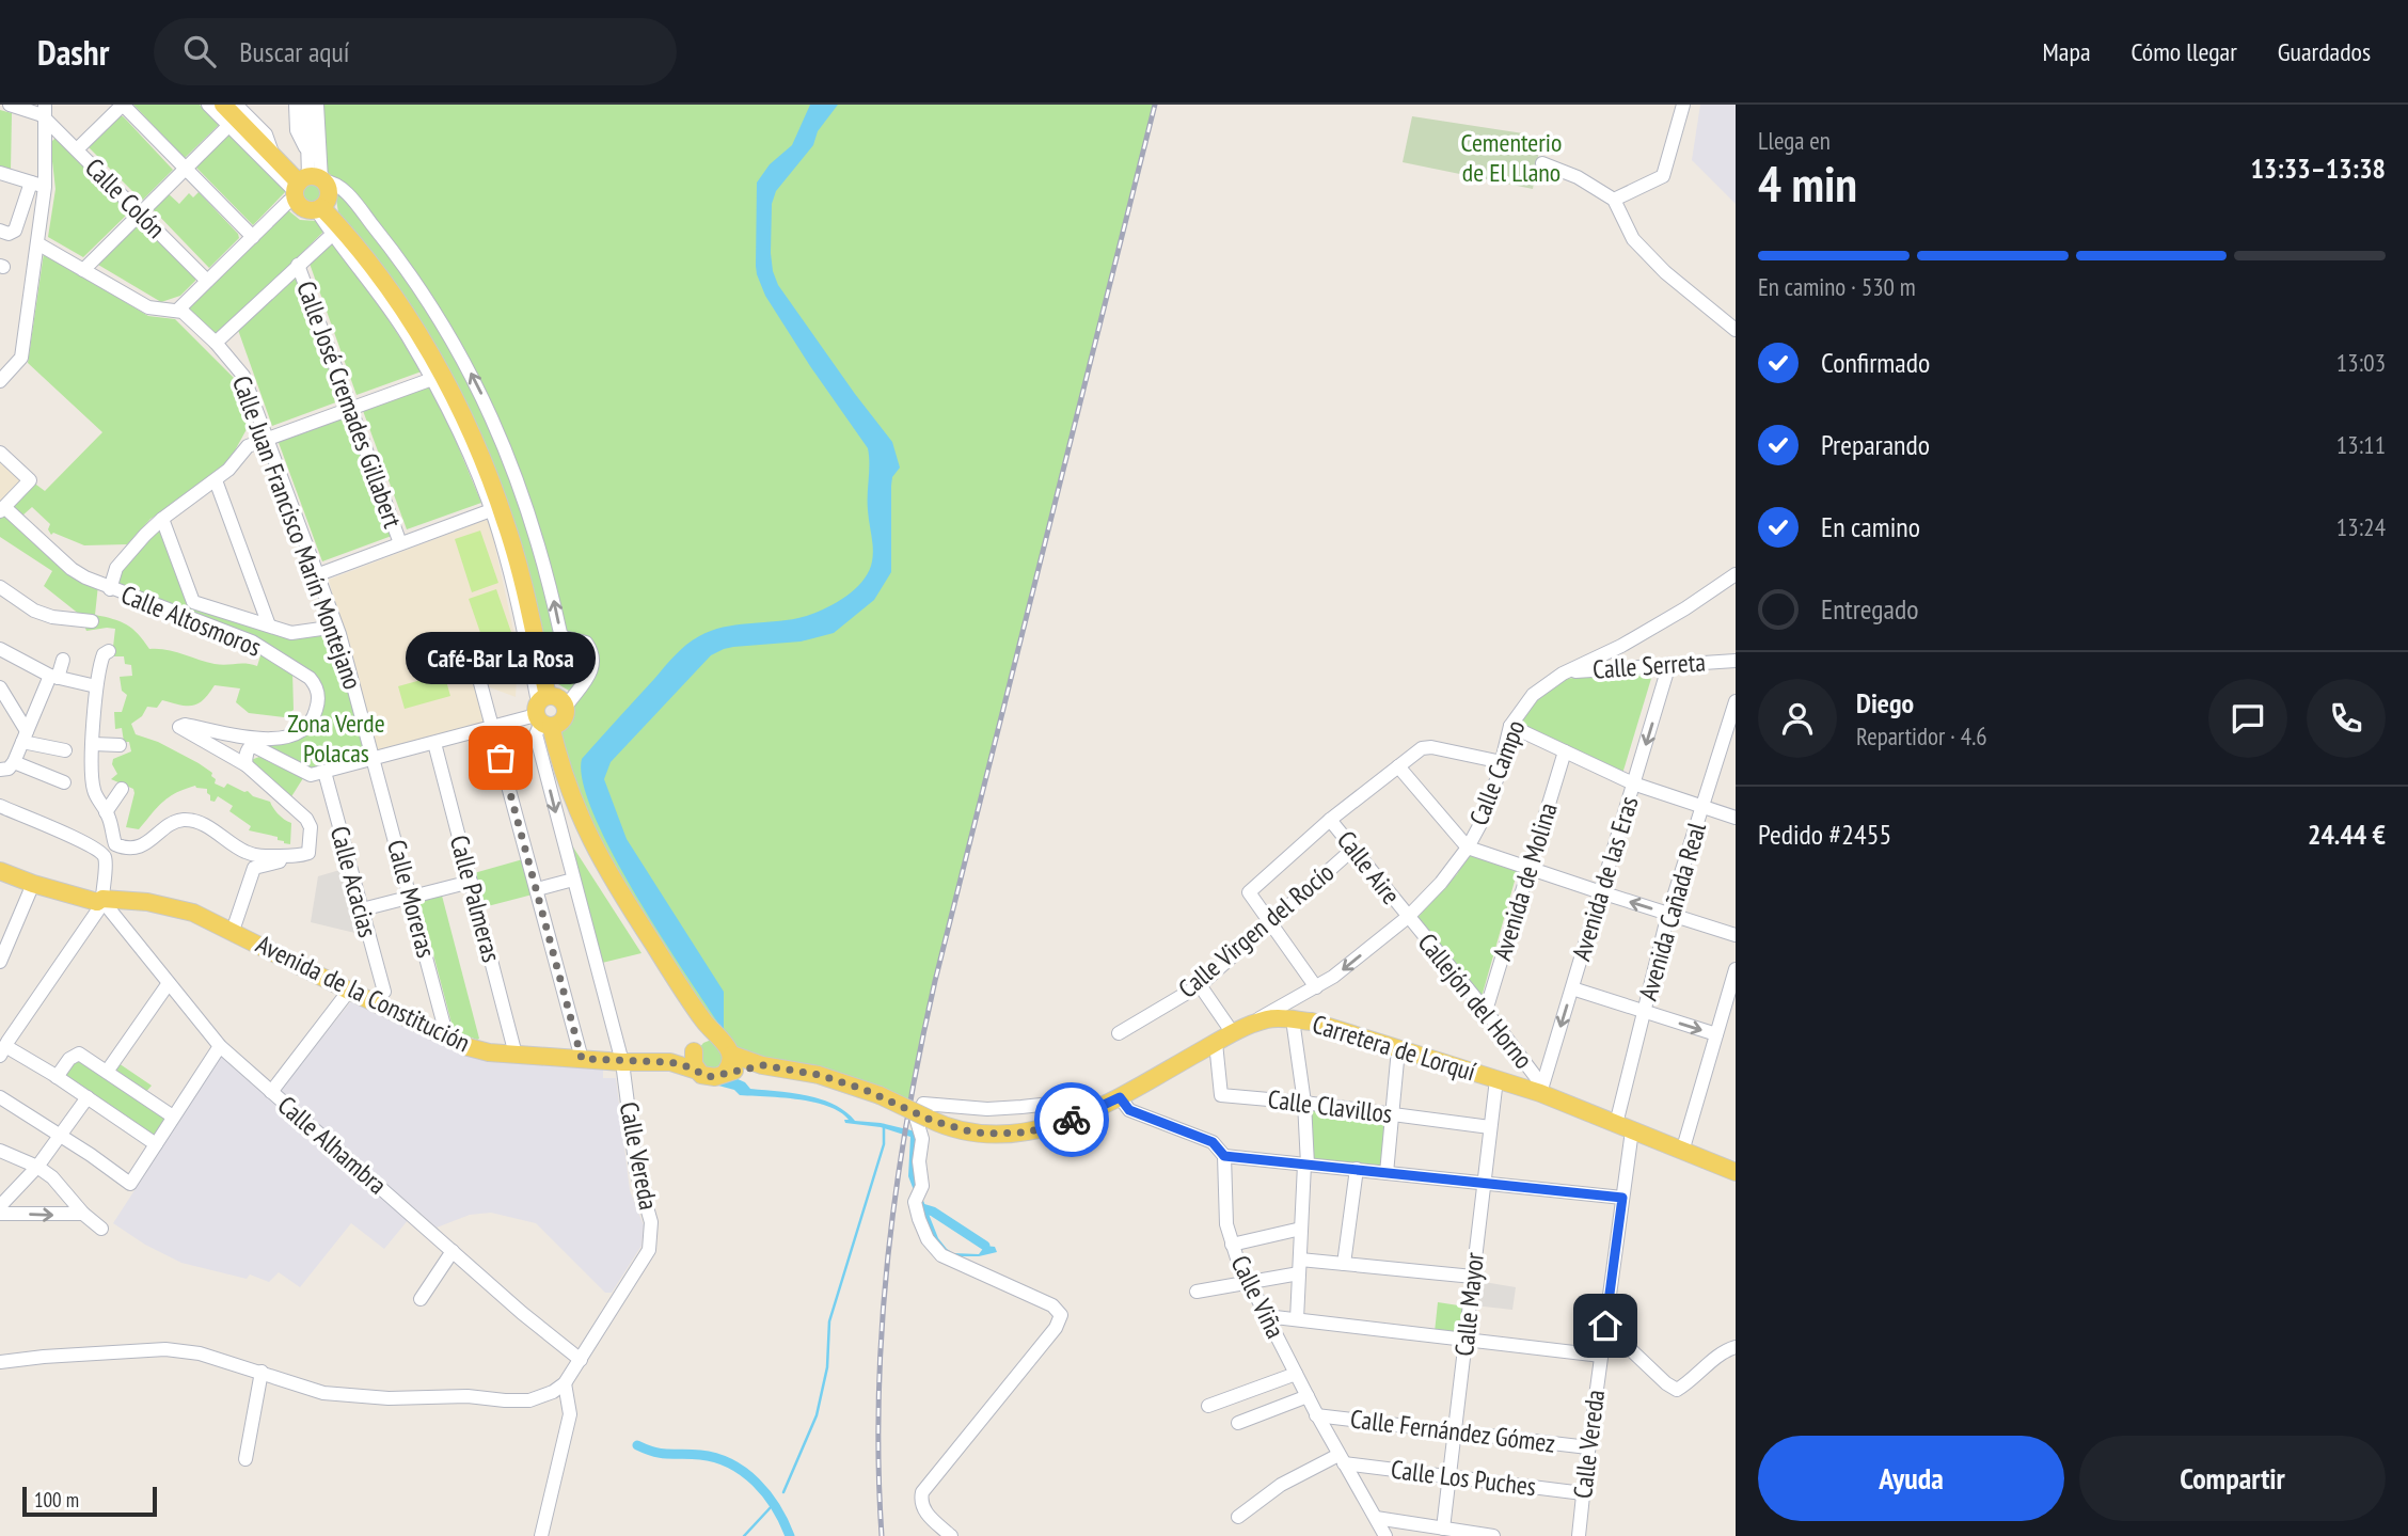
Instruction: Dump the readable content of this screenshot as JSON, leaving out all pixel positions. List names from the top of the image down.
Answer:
{
  "streets": {
    "main road": ["Avenida de la Constitución", "Carretera de Lorquí"],
    "street": [
      "Calle Colón",
      "Calle José Cremades Gillabert",
      "Calle Juan Francisco Marín Montejano",
      "Calle Altosmoros",
      "Calle Serreta",
      "Calle Campo",
      "Calle Aire",
      "Avenida de las Eras",
      "Calle Acacias",
      "Avenida de Molina",
      "Calle Moreras",
      "Calle Palmeras",
      "Avenida Cañada Real",
      "Calle Virgen del Rocío",
      "Callejón del Horno",
      "Calle Clavillos",
      "Calle Alhambra",
      "Calle Vereda",
      "Calle Viña",
      "Calle Mayor",
      "Calle Fernández Gómez",
      "Calle Los Puches"
    ]
  },
  "crossings": [
    ["Calle Juan Francisco Marín Montejano", "Calle Moreras"],
    ["Calle Serreta", "Calle Campo"],
    ["Calle Serreta", "Avenida de las Eras"],
    ["Calle Campo", "Calle Aire"],
    ["Calle Campo", "Callejón del Horno"],
    ["Calle Campo", "Carretera de Lorquí"],
    ["Calle Aire", "Calle Virgen del Rocío"],
    ["Calle Aire", "Callejón del Horno"],
    ["Avenida de las Eras", "Callejón del Horno"],
    ["Avenida de las Eras", "Carretera de Lorquí"],
    ["Avenida de Molina", "Callejón del Horno"],
    ["Calle Moreras", "Avenida de la Constitución"],
    ["Calle Palmeras", "Avenida de la Constitución"],
    ["Avenida Cañada Real", "Carretera de Lorquí"],
    ["Avenida Cañada Real", "Calle Vereda"],
    ["Avenida de la Constitución", "Calle Alhambra"],
    ["Avenida de la Constitución", "Calle Vereda"],
    ["Callejón del Horno", "Carretera de Lorquí"],
    ["Carretera de Lorquí", "Calle Clavillos"],
    ["Carretera de Lorquí", "Calle Vereda"],
    ["Carretera de Lorquí", "Calle Mayor"],
    ["Calle Clavillos", "Calle Mayor"],
    ["Calle Alhambra", "Calle Vereda"],
    ["Calle Vereda", "Calle Fernández Gómez"],
    ["Calle Vereda", "Calle Los Puches"],
    ["Calle Viña", "Calle Fernández Gómez"],
    ["Calle Viña", "Calle Los Puches"],
    ["Calle Mayor", "Calle Fernández Gómez"],
    ["Calle Mayor", "Calle Los Puches"]
  ],
  "one_way": ["Avenida de las Eras"],
  "parks": ["Cementerio de El Llano", "Zona Verde Polacas"],
  "places": ["Café-Bar La Rosa"],
  "scale_bar": "100 m",
  "page": {
    "header": "Dashr",
    "search": "Buscar aquí",
    "nav": ["Mapa", "Cómo llegar", "Guardados"],
    "heading": ["4 min", "Llega en", "13:33–13:38"],
    "panel": [
      "Diego",
      "Repartidor · 4.6",
      "Pedido #2455",
      "24.44 €"
    ],
    "bar": "En camino · 530 m",
    "list": [
      ["Confirmado", "13:03"],
      ["Preparando", "13:11"],
      ["En camino", "13:24"],
      "Entregado"
    ],
    "bubble": "Café-Bar La Rosa",
    "buttons": ["Ayuda", "Compartir"],
    "scale": "100 m"
  }
}
